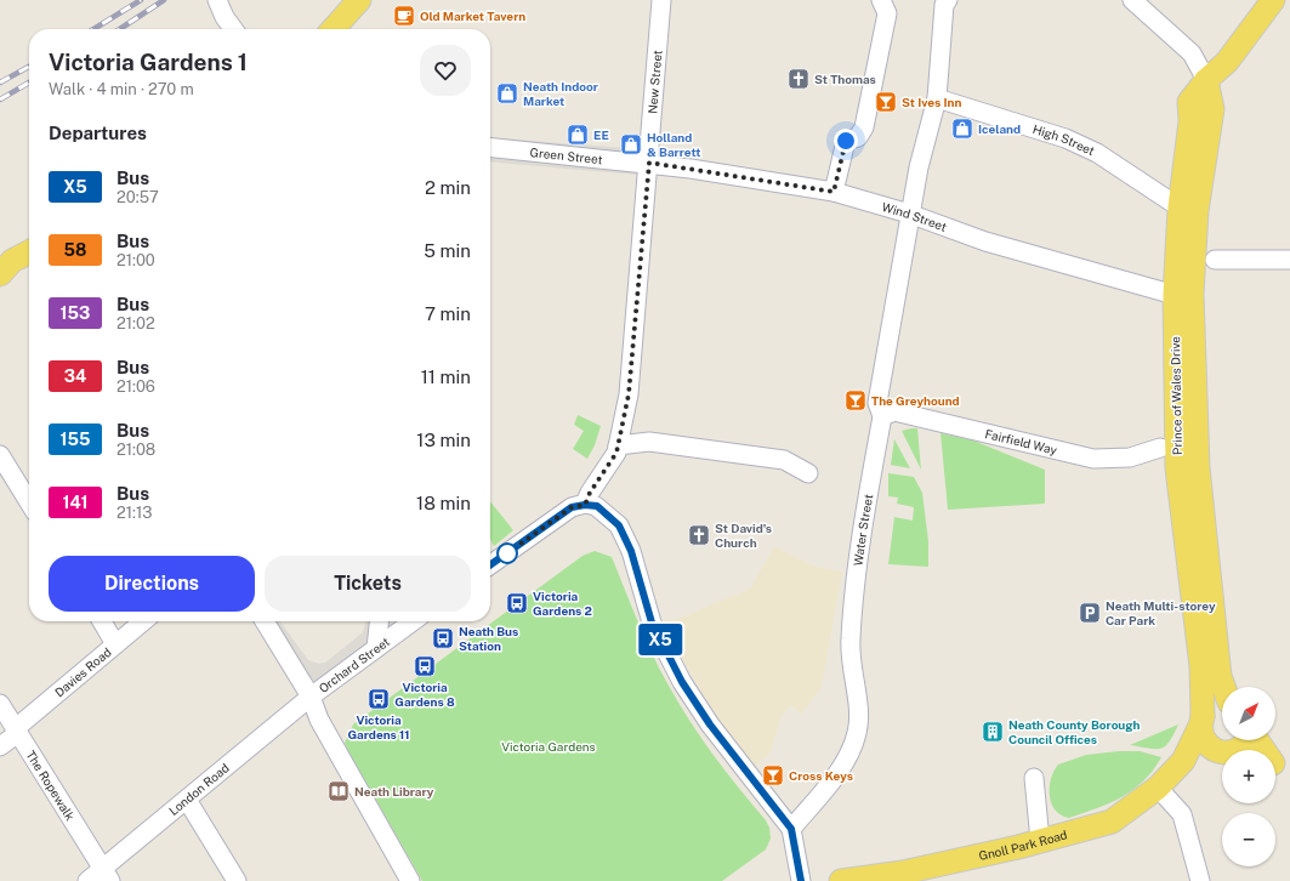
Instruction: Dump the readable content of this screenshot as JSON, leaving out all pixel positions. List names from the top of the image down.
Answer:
{
  "streets": {
    "main road": ["Prince of Wales Drive", "Gnoll Park Road"],
    "street": [
      "New Street",
      "High Street",
      "Green Street",
      "Wind Street",
      "Fairfield Way",
      "Water Street",
      "Orchard Street",
      "Davies Road",
      "The Ropewalk",
      "London Road"
    ]
  },
  "crossings": [
    ["New Street", "Green Street"],
    ["New Street", "Wind Street"],
    ["High Street", "Prince of Wales Drive"],
    ["High Street", "Water Street"],
    ["Green Street", "Wind Street"],
    ["Wind Street", "Prince of Wales Drive"],
    ["Wind Street", "Water Street"],
    ["Prince of Wales Drive", "Gnoll Park Road"],
    ["Fairfield Way", "Water Street"],
    ["Orchard Street", "London Road"],
    ["Davies Road", "The Ropewalk"],
    ["The Ropewalk", "London Road"]
  ],
  "parks": ["Victoria Gardens"],
  "places": {
    "cafe": ["Old Market Tavern"],
    "church": ["St Thomas", "St David's Church"],
    "shop": [
      "Neath Indoor Market",
      "Iceland",
      "EE",
      "Holland & Barrett"
    ],
    "bar": ["St Ives Inn", "The Greyhound", "Cross Keys"],
    "bus stop": [
      "Victoria Gardens 2",
      "Neath Bus Station",
      "Victoria Gardens 8",
      "Victoria Gardens 11"
    ],
    "parking": ["Neath Multi-storey Car Park"],
    "building": ["Neath County Borough Council Offices"],
    "library": ["Neath Library"]
  },
  "lines": ["bus line X5"],
  "north": "top right",
  "page": {
    "on_map": "X5",
    "heading": [
      ["Victoria Gardens 1", "Walk · 4 min · 270 m"],
      "Departures"
    ],
    "list": [
      {
        "mark": "X5",
        "name": "Bus",
        "note": "20:57",
        "value": "2 min"
      },
      {
        "mark": "58",
        "name": "Bus",
        "note": "21:00",
        "value": "5 min"
      },
      {
        "mark": "153",
        "name": "Bus",
        "note": "21:02",
        "value": "7 min"
      },
      {
        "mark": "34",
        "name": "Bus",
        "note": "21:06",
        "value": "11 min"
      },
      {
        "mark": "155",
        "name": "Bus",
        "note": "21:08",
        "value": "13 min"
      },
      {
        "mark": "141",
        "name": "Bus",
        "note": "21:13",
        "value": "18 min"
      }
    ],
    "buttons": ["Directions", "Tickets"],
    "map_buttons": ["+", "−"]
  }
}
